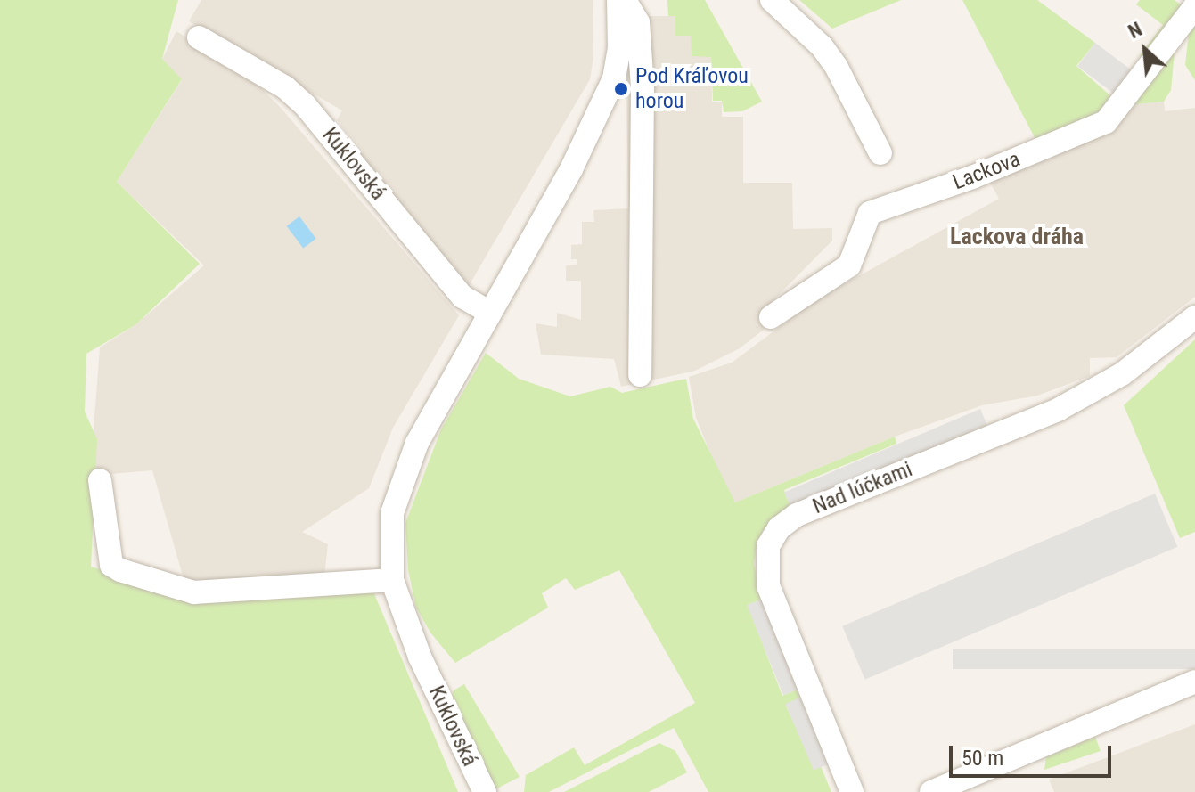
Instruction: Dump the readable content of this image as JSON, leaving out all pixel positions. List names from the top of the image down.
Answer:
{
  "streets": {
    "street": ["Kuklovská", "Lackova", "Nad lúčkami"]
  },
  "districts": ["Lackova dráha"],
  "places": ["Pod Kráľovou horou"],
  "scale_bar": "50 m",
  "north": "top left"
}
